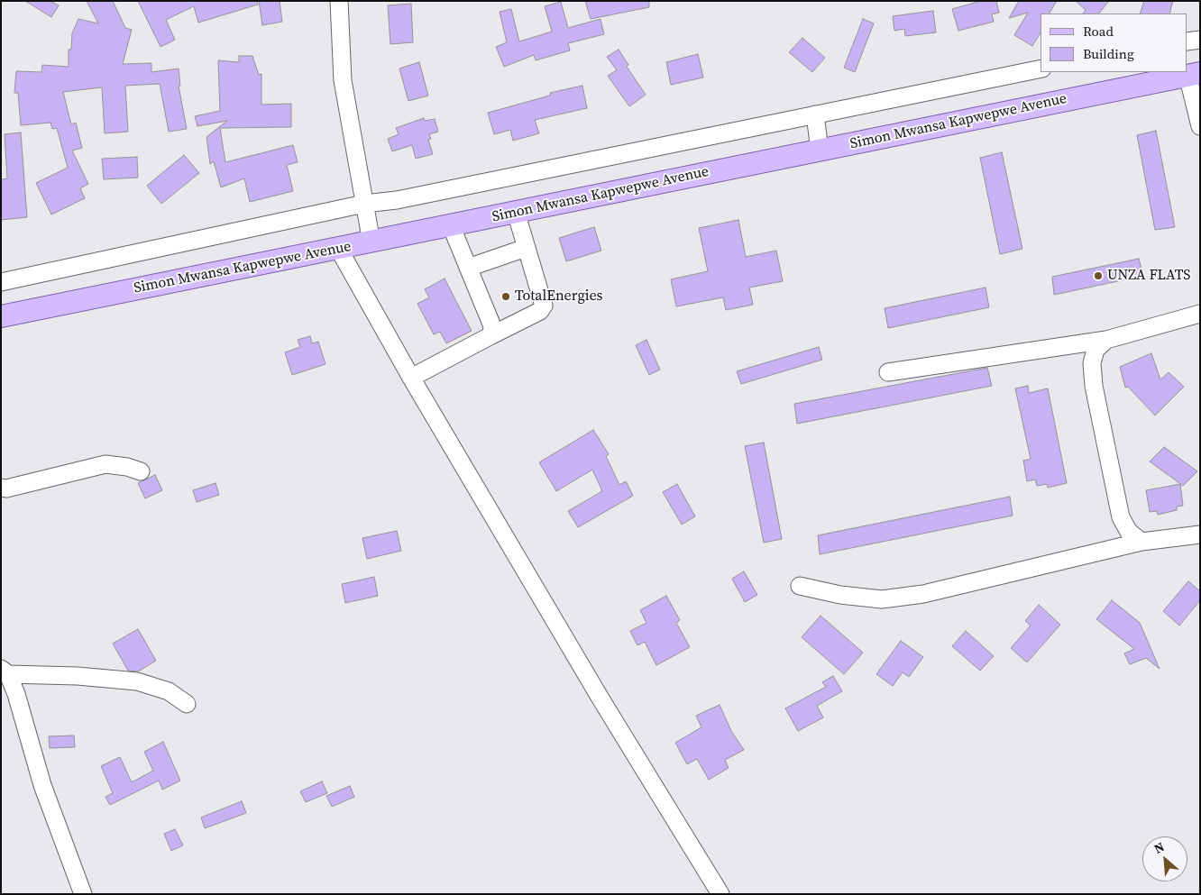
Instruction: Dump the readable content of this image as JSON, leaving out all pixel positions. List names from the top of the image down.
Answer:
{
  "streets": {
    "main road": ["Simon Mwansa Kapwepwe Avenue"]
  },
  "places": ["UNZA FLATS", "TotalEnergies"],
  "legend": ["Road", "Building"],
  "north": "top left"
}
